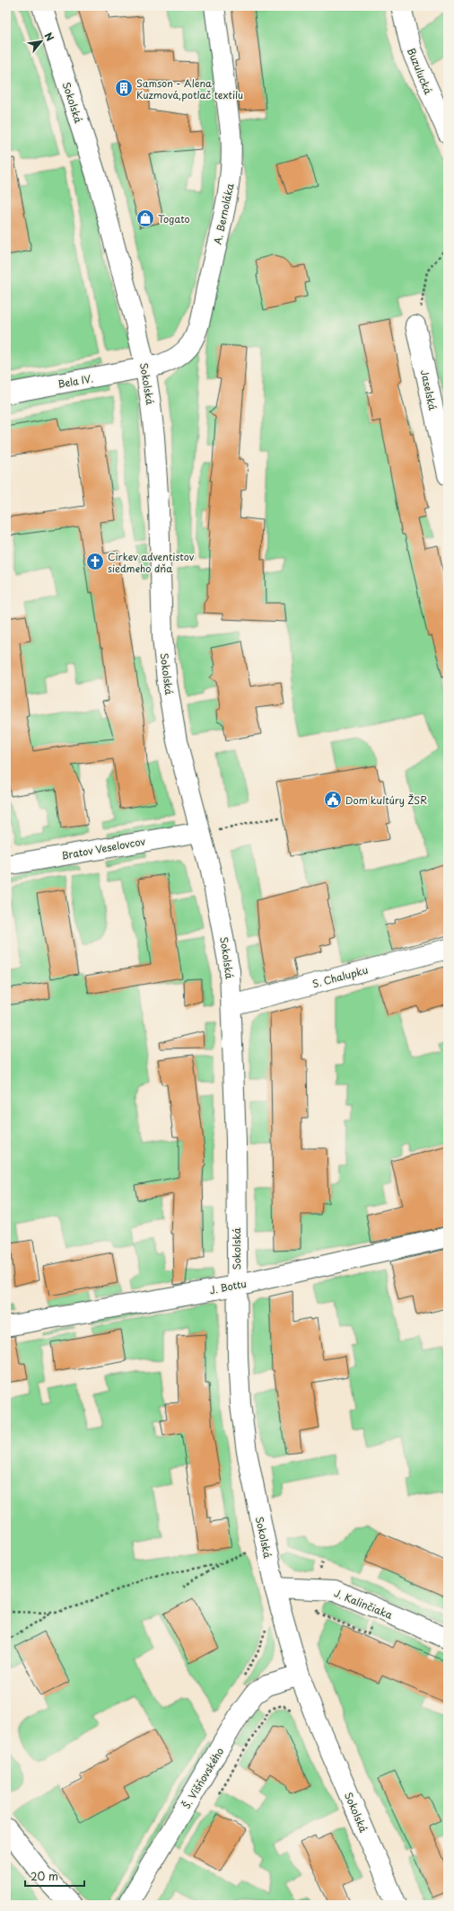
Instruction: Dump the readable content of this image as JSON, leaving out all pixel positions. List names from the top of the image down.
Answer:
{
  "streets": {
    "street": [
      "Buzulucká",
      "Sokolská",
      "A. Bernoláka",
      "Bela IV.",
      "Jaselská",
      "Bratov Veselovcov",
      "S. Chalupku",
      "J. Bottu",
      "J. Kalinčiaka",
      "Š. Višňovského"
    ]
  },
  "crossings": [
    ["Sokolská", "A. Bernoláka"],
    ["Sokolská", "Bela IV."],
    ["Sokolská", "Bratov Veselovcov"],
    ["Sokolská", "S. Chalupku"],
    ["Sokolská", "J. Bottu"],
    ["Sokolská", "J. Kalinčiaka"],
    ["Sokolská", "Š. Višňovského"],
    ["A. Bernoláka", "Bela IV."]
  ],
  "places": {
    "building": ["Samson - Alena Kuzmová,potlač textilu"],
    "shop": ["Togato"],
    "church": ["Cirkev adventistov siedmeho dňa"],
    "public building": ["Dom kultúry ŽSR"]
  },
  "scale_bar": "20 m",
  "north": "top right"
}
